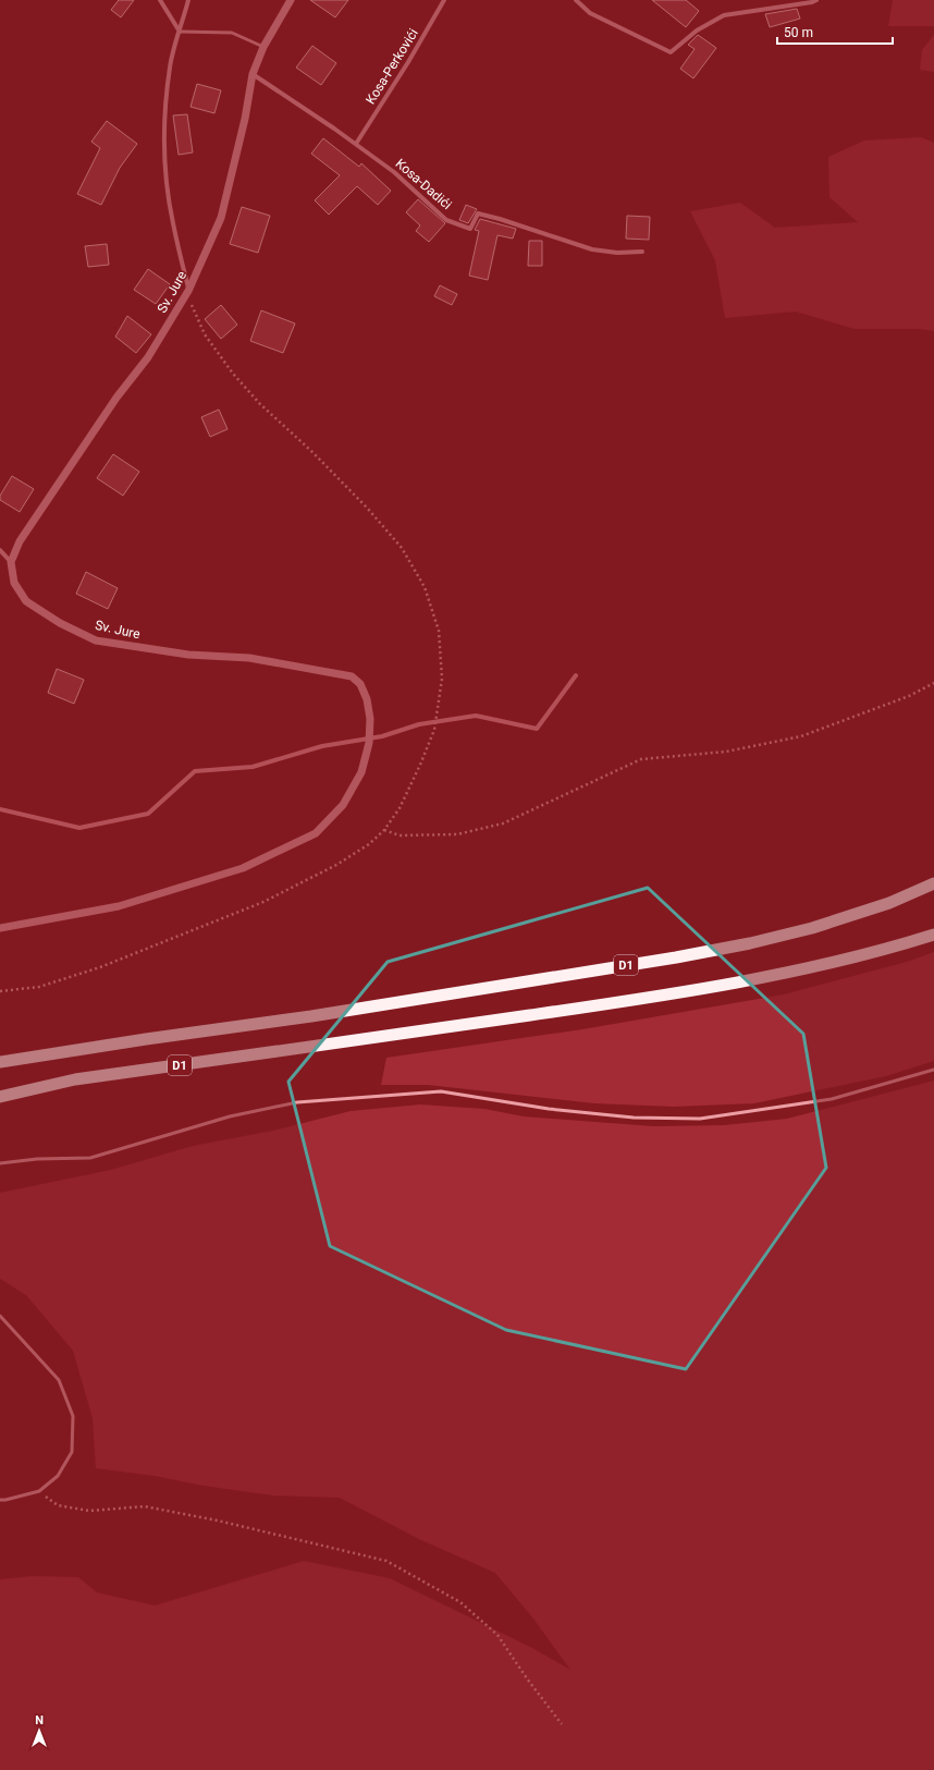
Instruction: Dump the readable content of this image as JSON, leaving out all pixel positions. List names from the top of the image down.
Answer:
{
  "streets": {
    "highway": ["D1"],
    "street": ["Kosa-Perkovići", "Kosa-Dadići", "Sv. Jure"]
  },
  "crossings": [
    ["Kosa-Perkovići", "Kosa-Dadići"],
    ["Kosa-Dadići", "Sv. Jure"]
  ],
  "scale_bar": "50 m",
  "north": "top"
}
